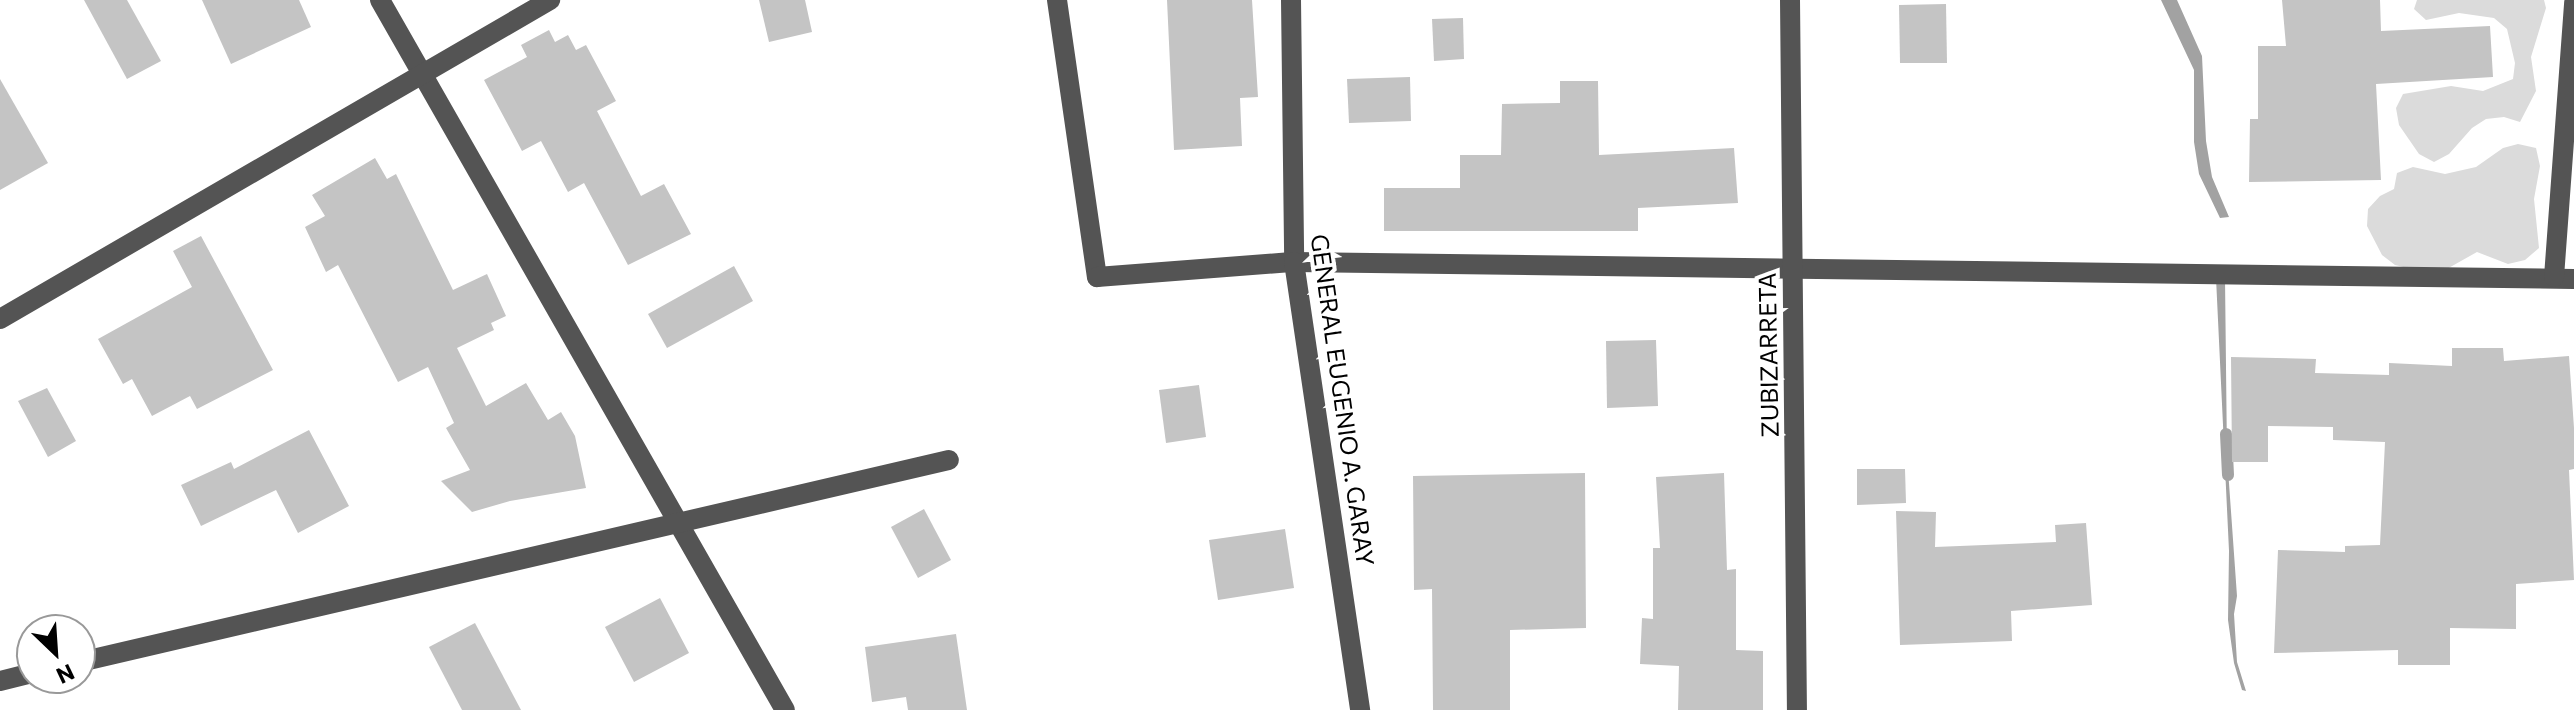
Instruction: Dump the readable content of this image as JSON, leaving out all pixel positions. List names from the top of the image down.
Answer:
{
  "streets": {
    "street": ["ZUBIZARRETA", "GENERAL EUGENIO A. GARAY"]
  },
  "north": "bottom right"
}
